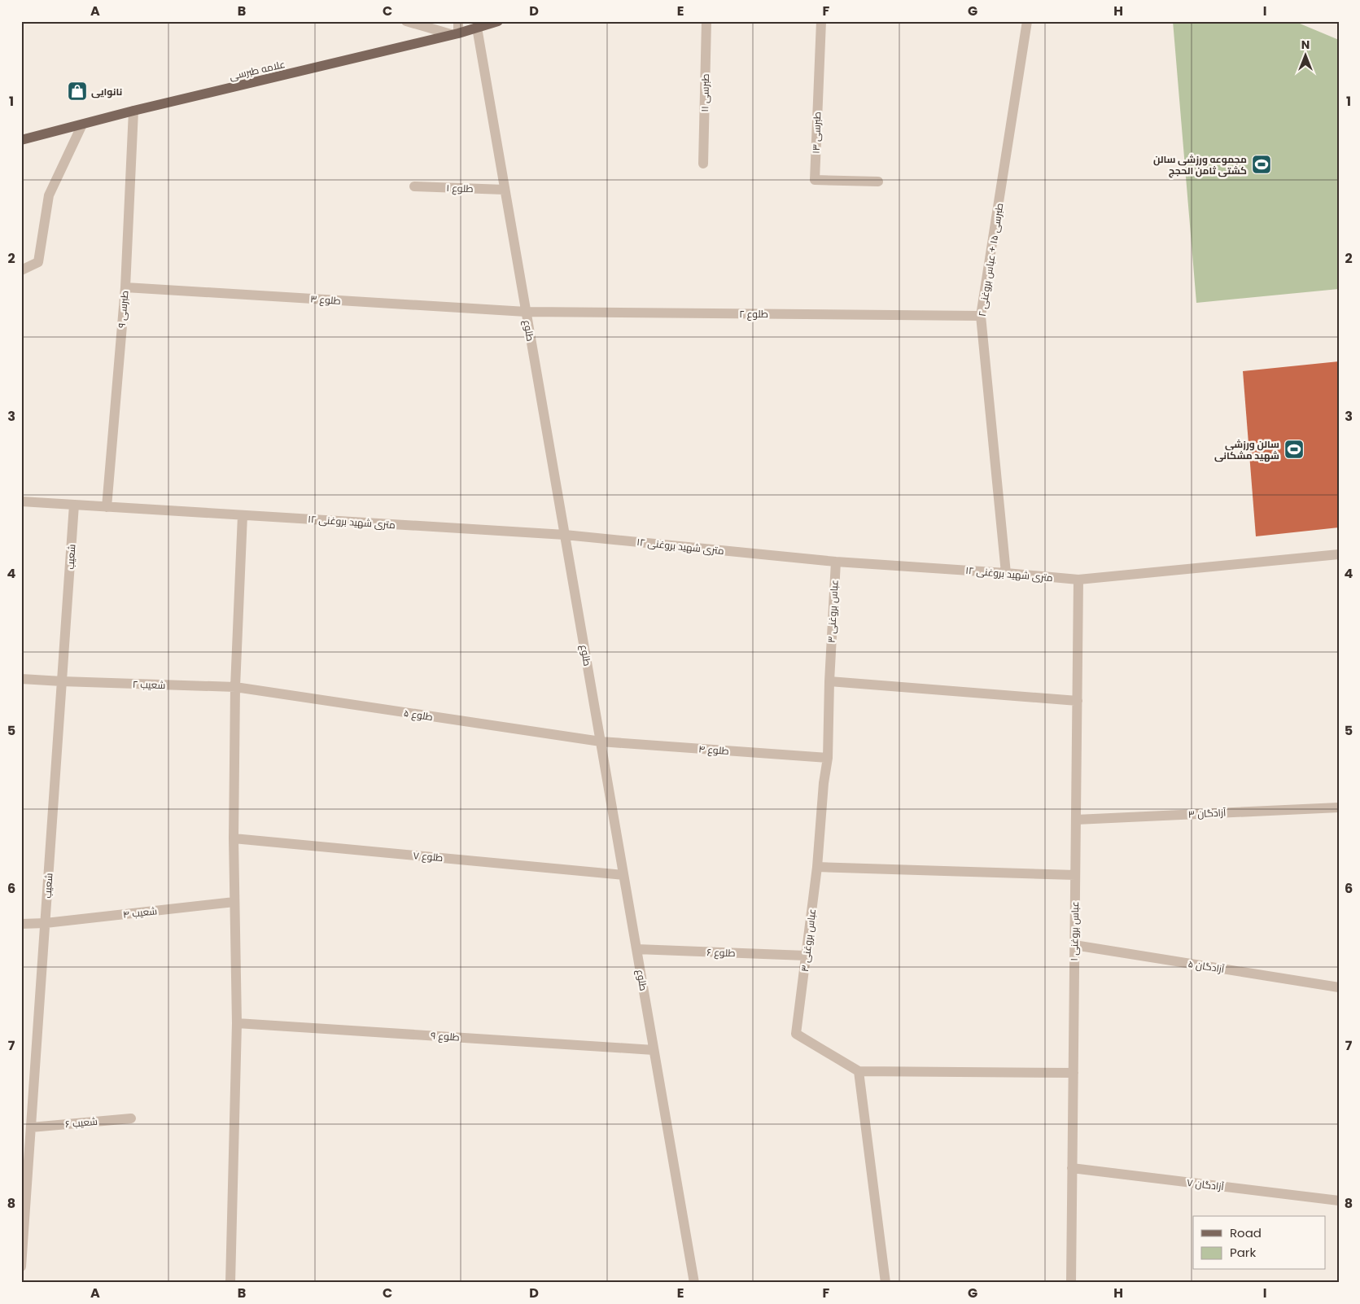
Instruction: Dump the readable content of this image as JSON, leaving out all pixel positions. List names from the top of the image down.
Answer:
{
  "streets": {
    "main road": ["علامه طبرسی"],
    "street": [
      "طبرسی ۱۱",
      "طبرسی ۱۳",
      "طلوع ۱",
      "طبرسی ۱۵ + عباس بروغنی ۲",
      "طلوع ۳",
      "طبرسی ۹",
      "طلوع ۲",
      "طلوع",
      "۱۲ متری شهید بروغنی",
      "شعیب",
      "عباس بروغنی ۳",
      "شعیب ۲",
      "طلوع ۵",
      "طلوع ۴",
      "آزادگان ۳",
      "طلوع ۷",
      "شعیب ۴",
      "عباس بروغنی ۱",
      "طلوع ۶",
      "آزادگان ۵",
      "طلوع ۹",
      "شعیب ۶",
      "آزادگان ۷"
    ]
  },
  "crossings": [
    ["علامه طبرسی", "طبرسی ۹"],
    ["علامه طبرسی", "طلوع"],
    ["طلوع ۱", "طلوع"],
    ["طبرسی ۱۵ + عباس بروغنی ۲", "طلوع ۲"],
    ["طبرسی ۱۵ + عباس بروغنی ۲", "۱۲ متری شهید بروغنی"],
    ["طلوع ۳", "طبرسی ۹"],
    ["طلوع ۳", "طلوع ۲"],
    ["طلوع ۳", "طلوع"],
    ["طبرسی ۹", "۱۲ متری شهید بروغنی"],
    ["طلوع ۲", "طلوع"],
    ["طلوع", "۱۲ متری شهید بروغنی"],
    ["طلوع", "طلوع ۵"],
    ["طلوع", "طلوع ۴"],
    ["طلوع", "طلوع ۷"],
    ["طلوع", "طلوع ۶"],
    ["طلوع", "طلوع ۹"],
    ["۱۲ متری شهید بروغنی", "شعیب"],
    ["۱۲ متری شهید بروغنی", "عباس بروغنی ۳"],
    ["۱۲ متری شهید بروغنی", "عباس بروغنی ۱"],
    ["شعیب", "شعیب ۲"],
    ["شعیب", "شعیب ۴"],
    ["شعیب", "شعیب ۶"],
    ["عباس بروغنی ۳", "طلوع ۴"],
    ["عباس بروغنی ۳", "طلوع ۶"],
    ["شعیب ۲", "طلوع ۵"],
    ["طلوع ۵", "طلوع ۴"],
    ["آزادگان ۳", "عباس بروغنی ۱"],
    ["عباس بروغنی ۱", "آزادگان ۵"],
    ["عباس بروغنی ۱", "آزادگان ۷"]
  ],
  "places": {
    "shop": ["نانوایی"],
    "sports": ["مجموعه ورزشی سالن کشتی ثامن الحجج", "سالن ورزشی شهید مشکانی"]
  },
  "legend": ["Road", "Park"],
  "north": "top",
  "grid": {
    "columns": [
      "A",
      "B",
      "C",
      "D",
      "E",
      "F",
      "G",
      "H",
      "I"
    ],
    "rows": [
      "1",
      "2",
      "3",
      "4",
      "5",
      "6",
      "7",
      "8"
    ]
  }
}
